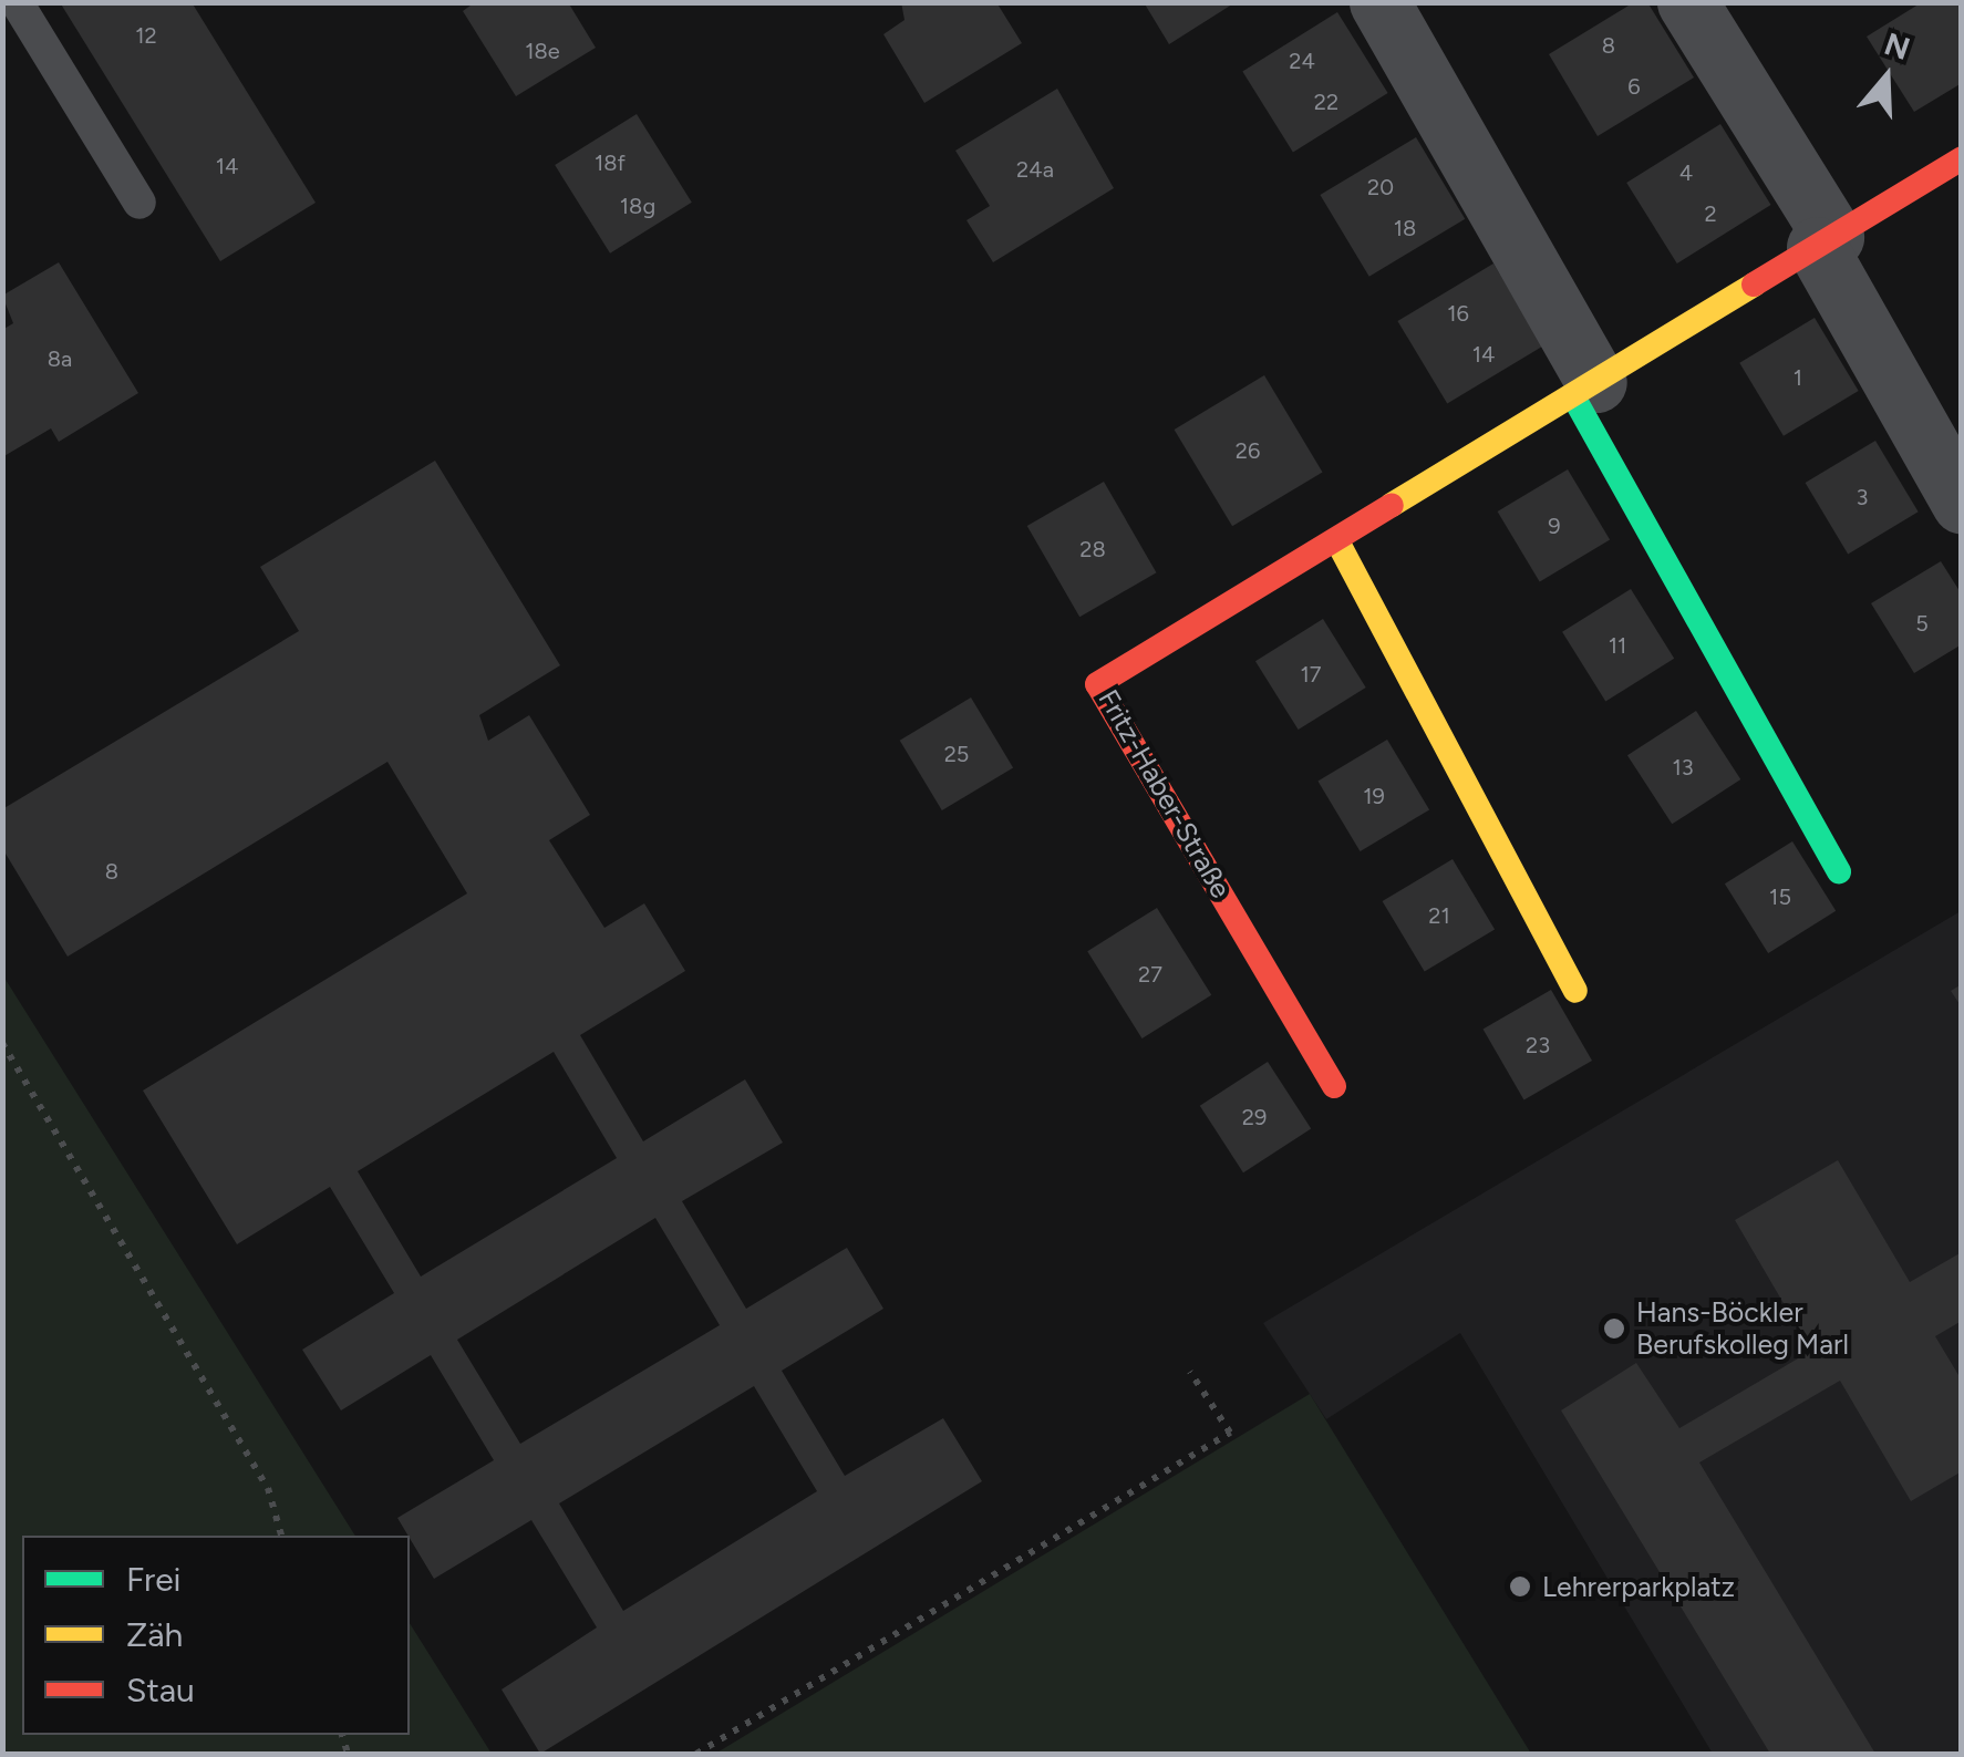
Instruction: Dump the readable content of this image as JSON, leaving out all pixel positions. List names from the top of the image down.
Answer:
{
  "streets": {
    "street": ["Fritz-Haber-Straße"]
  },
  "places": ["Hans-Böckler Berufskolleg Marl", "Lehrerparkplatz"],
  "house_numbers": [
    "12",
    "8",
    "18e",
    "24",
    "6",
    "22",
    "18f",
    "14",
    "24a",
    "4",
    "20",
    "18g",
    "2",
    "18",
    "16",
    "14",
    "8a",
    "1",
    "26",
    "3",
    "9",
    "28",
    "5",
    "11",
    "17",
    "25",
    "13",
    "19",
    "8",
    "15",
    "21",
    "27",
    "23",
    "29"
  ],
  "legend": ["Frei", "Zäh", "Stau"],
  "north": "top"
}
